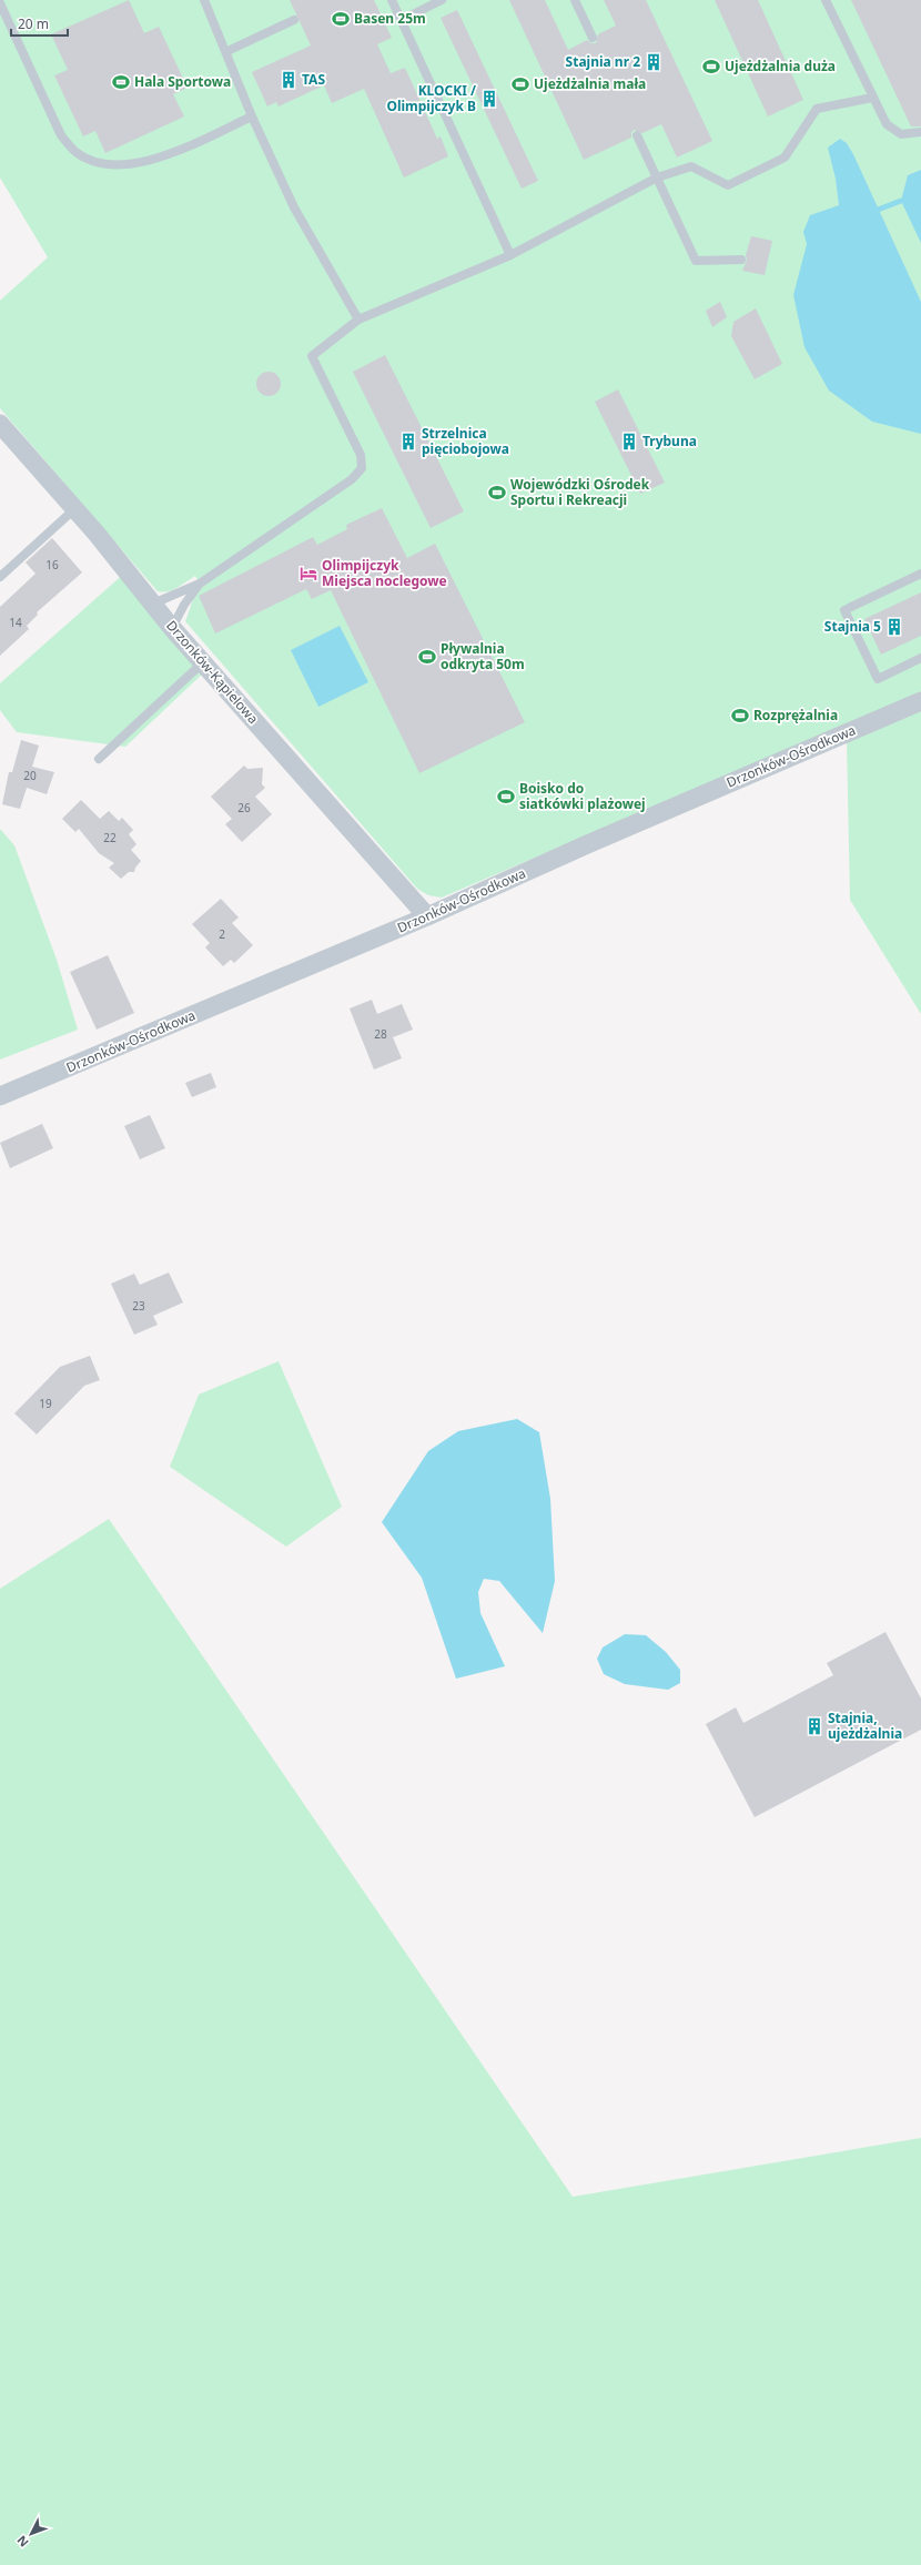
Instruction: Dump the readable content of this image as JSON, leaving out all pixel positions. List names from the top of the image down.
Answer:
{
  "streets": {
    "street": ["Drzonków-Kąpielowa", "Drzonków-Ośrodkowa"]
  },
  "crossings": [
    ["Drzonków-Kąpielowa", "Drzonków-Ośrodkowa"]
  ],
  "places": {
    "sports": [
      "Basen 25m",
      "Ujeżdżalnia duża",
      "Hala Sportowa",
      "Ujeżdżalnia mała",
      "Wojewódzki Ośrodek Sportu i Rekreacji",
      "Pływalnia odkryta 50m",
      "Rozprężalnia",
      "Boisko do siatkówki plażowej"
    ],
    "building": [
      "Stajnia nr 2",
      "TAS",
      "KLOCKI / Olimpijczyk B",
      "Strzelnica pięciobojowa",
      "Trybuna",
      "Stajnia 5",
      "Stajnia, ujeżdżalnia"
    ],
    "hotel": ["Olimpijczyk Miejsca noclegowe"]
  },
  "house_numbers": [
    "16",
    "14",
    "20",
    "26",
    "22",
    "2",
    "28",
    "23",
    "19"
  ],
  "scale_bar": "20 m",
  "north": "bottom left"
}
